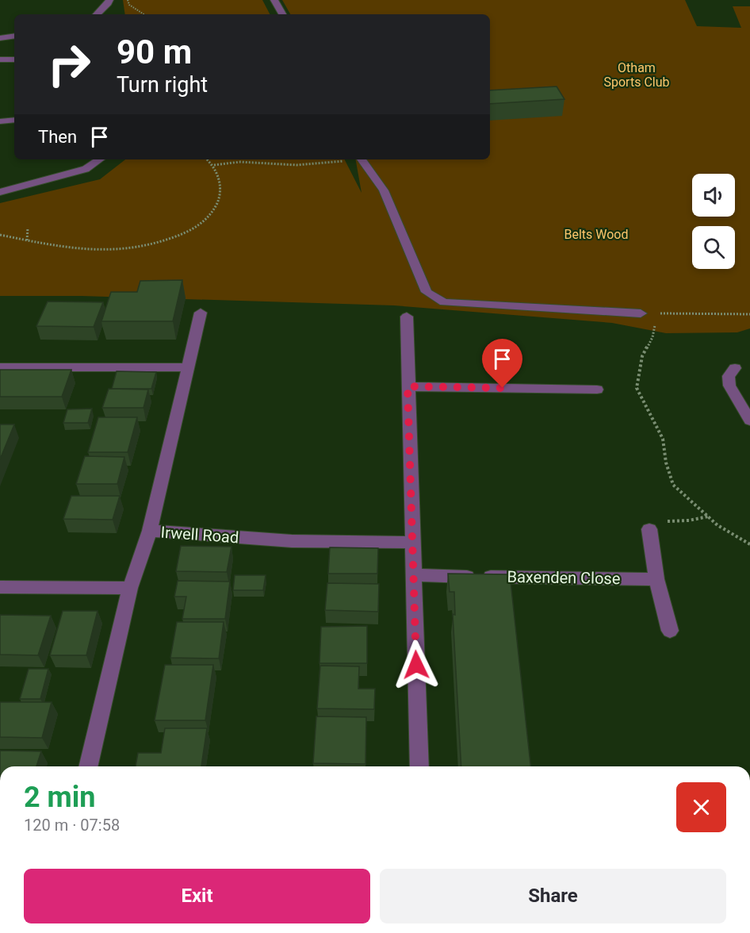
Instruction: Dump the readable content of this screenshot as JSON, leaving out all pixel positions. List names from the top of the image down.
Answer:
{
  "streets": {
    "street": ["Irwell Road", "Baxenden Close"]
  },
  "parks": ["Otham Sports Club", "Belts Wood"],
  "page": {
    "turn": ["90 m", "Turn right"],
    "then": "Then",
    "heading": ["2 min", "120 m · 07:58"],
    "buttons": ["Exit", "Share"]
  }
}
